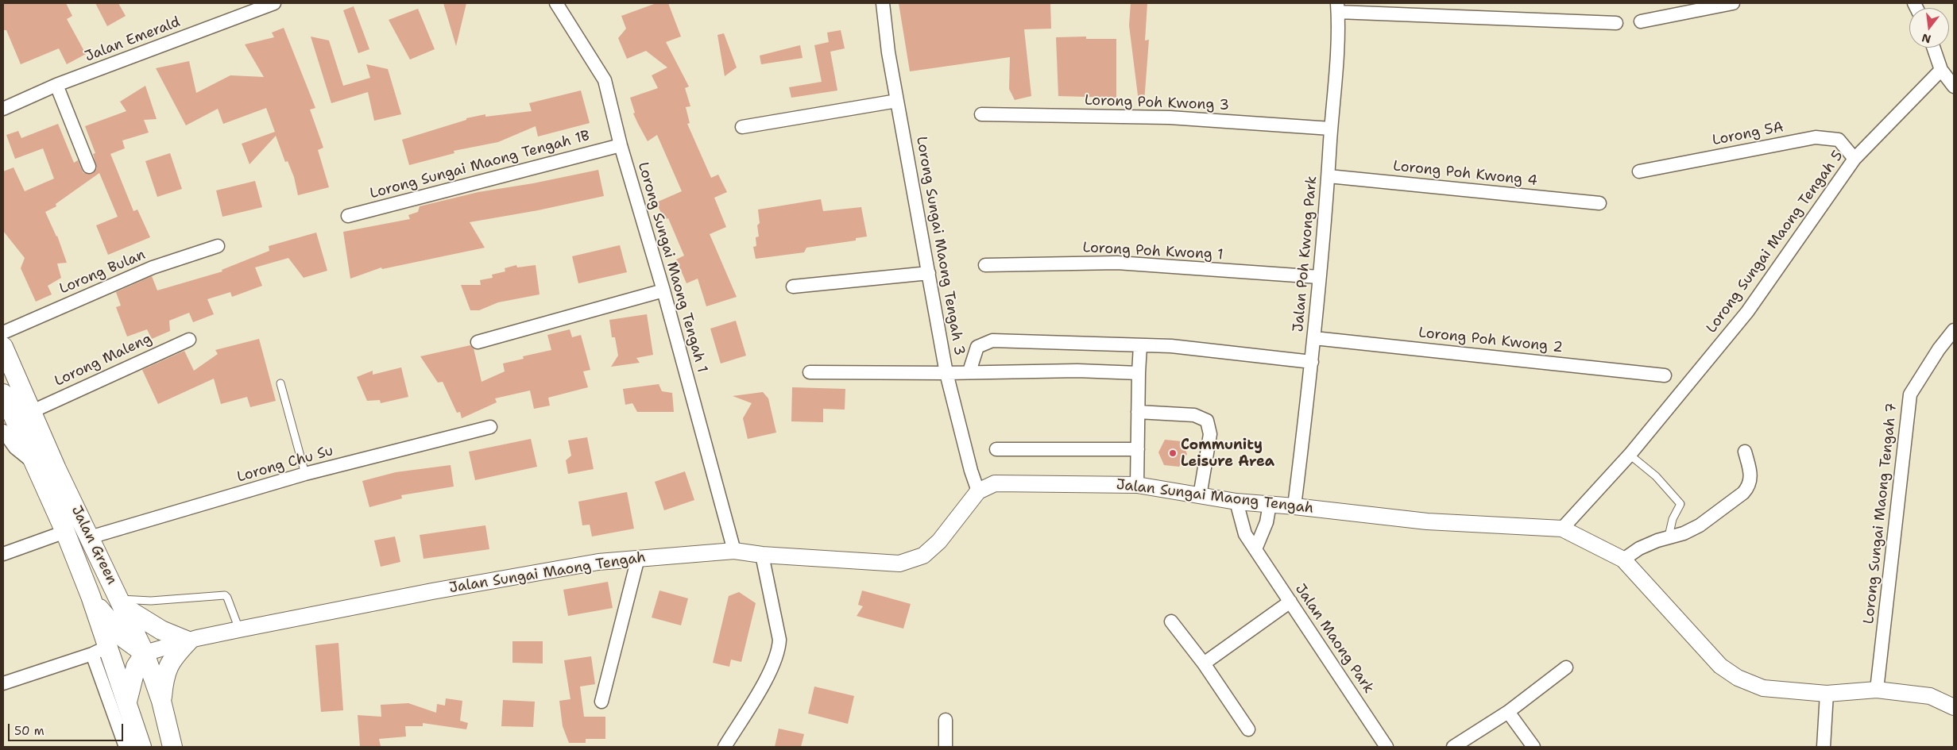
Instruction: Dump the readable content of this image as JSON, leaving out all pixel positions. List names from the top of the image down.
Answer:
{
  "streets": {
    "main road": ["Jalan Green"],
    "street": [
      "Jalan Emerald",
      "Lorong Poh Kwong 3",
      "Lorong 5A",
      "Lorong Sungai Maong Tengah 1B",
      "Lorong Poh Kwong 4",
      "Lorong Sungai Maong Tengah 5",
      "Lorong Sungai Maong Tengah 3",
      "Lorong Poh Kwong 1",
      "Jalan Poh Kwong Park",
      "Lorong Sungai Maong Tengah 1",
      "Lorong Bulan",
      "Lorong Poh Kwong 2",
      "Lorong Maleng",
      "Lorong Chu Su",
      "Jalan Sungai Maong Tengah",
      "Lorong Sungai Maong Tengah 7",
      "Jalan Maong Park"
    ]
  },
  "crossings": [
    ["Lorong Poh Kwong 3", "Jalan Poh Kwong Park"],
    ["Lorong 5A", "Lorong Sungai Maong Tengah 5"],
    ["Lorong Sungai Maong Tengah 1B", "Lorong Sungai Maong Tengah 1"],
    ["Lorong Poh Kwong 4", "Jalan Poh Kwong Park"],
    ["Lorong Sungai Maong Tengah 5", "Jalan Sungai Maong Tengah"],
    ["Lorong Sungai Maong Tengah 3", "Jalan Sungai Maong Tengah"],
    ["Lorong Poh Kwong 1", "Jalan Poh Kwong Park"],
    ["Jalan Poh Kwong Park", "Lorong Poh Kwong 2"],
    ["Jalan Poh Kwong Park", "Jalan Sungai Maong Tengah"],
    ["Lorong Sungai Maong Tengah 1", "Jalan Sungai Maong Tengah"],
    ["Lorong Maleng", "Jalan Green"],
    ["Lorong Chu Su", "Jalan Green"],
    ["Jalan Sungai Maong Tengah", "Lorong Sungai Maong Tengah 7"],
    ["Jalan Sungai Maong Tengah", "Jalan Green"],
    ["Jalan Sungai Maong Tengah", "Jalan Maong Park"]
  ],
  "places": ["Community Leisure Area"],
  "scale_bar": "50 m",
  "north": "bottom"
}
